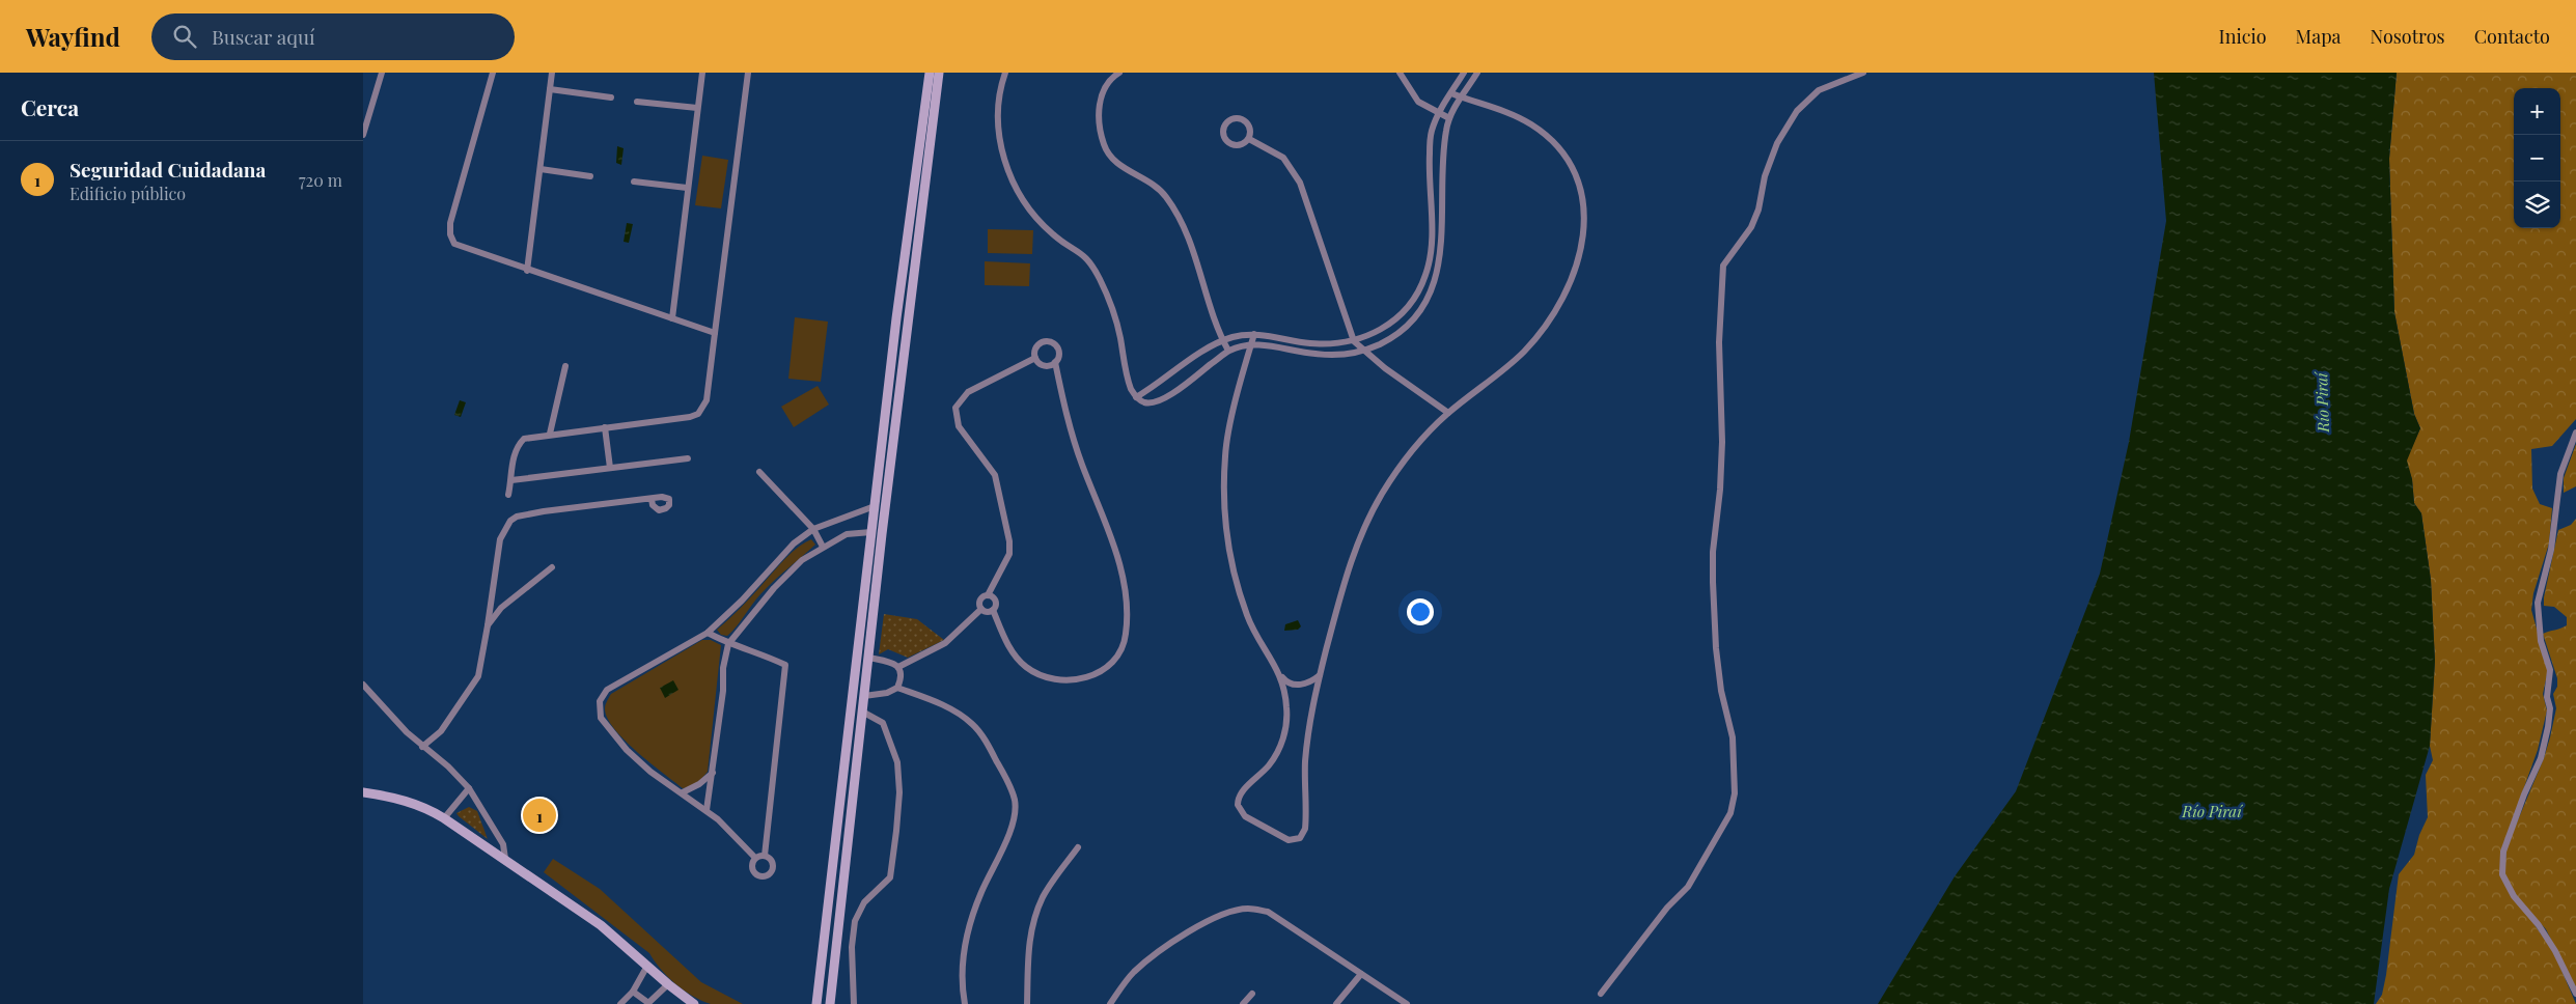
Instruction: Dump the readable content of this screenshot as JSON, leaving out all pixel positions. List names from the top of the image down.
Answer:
{
  "water": ["Río Piraí"],
  "page": {
    "header": "Wayfind",
    "search": "Buscar aquí",
    "nav": [
      "Inicio",
      "Mapa",
      "Nosotros",
      "Contacto"
    ],
    "heading": "Cerca",
    "map_buttons": ["+", "−"],
    "list": [
      {
        "mark": "1",
        "name": "Seguridad Cuidadana",
        "note": "Edificio público",
        "value": "720 m"
      }
    ],
    "pins": "1"
  }
}
